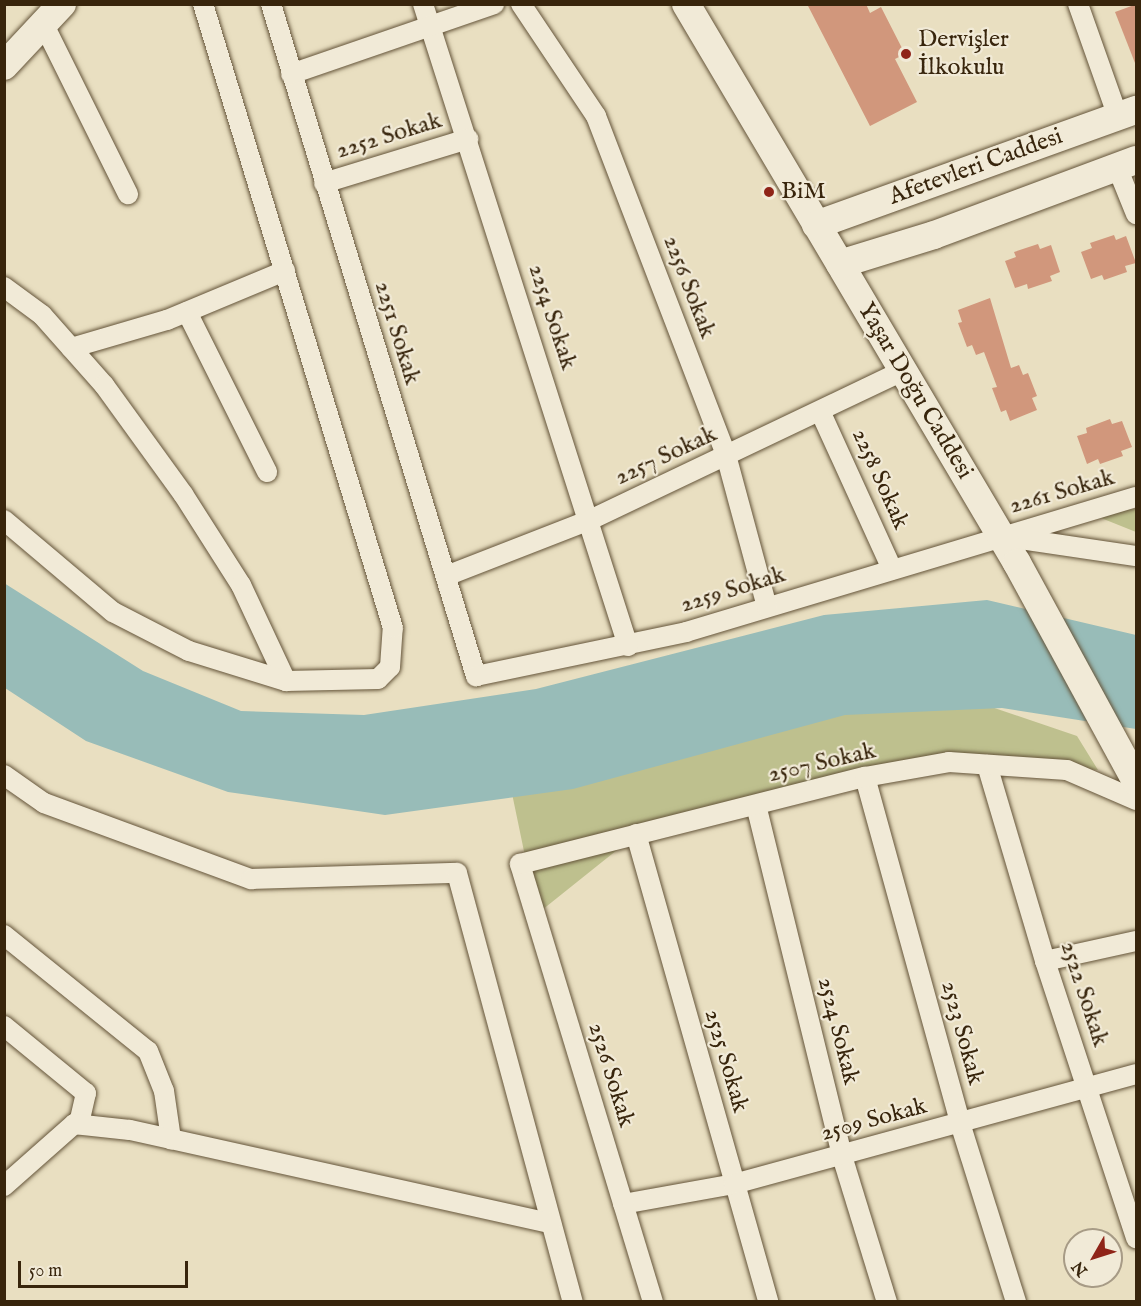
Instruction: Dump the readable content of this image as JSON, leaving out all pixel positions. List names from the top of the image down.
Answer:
{
  "streets": {
    "main road": ["Afetevleri Caddesi", "Yaşar Doğu Caddesi"],
    "street": [
      "2252 Sokak",
      "2256 Sokak",
      "2254 Sokak",
      "2251 Sokak",
      "2257 Sokak",
      "2258 Sokak",
      "2261 Sokak",
      "2259 Sokak",
      "2507 Sokak",
      "2522 Sokak",
      "2524 Sokak",
      "2523 Sokak",
      "2525 Sokak",
      "2526 Sokak",
      "2509 Sokak"
    ]
  },
  "crossings": [
    ["2252 Sokak", "2254 Sokak"],
    ["2252 Sokak", "2251 Sokak"],
    ["Afetevleri Caddesi", "Yaşar Doğu Caddesi"],
    ["2256 Sokak", "2257 Sokak"],
    ["2256 Sokak", "2259 Sokak"],
    ["2254 Sokak", "2257 Sokak"],
    ["2254 Sokak", "2259 Sokak"],
    ["2251 Sokak", "2257 Sokak"],
    ["2251 Sokak", "2259 Sokak"],
    ["Yaşar Doğu Caddesi", "2257 Sokak"],
    ["Yaşar Doğu Caddesi", "2261 Sokak"],
    ["Yaşar Doğu Caddesi", "2259 Sokak"],
    ["2257 Sokak", "2258 Sokak"],
    ["2258 Sokak", "2259 Sokak"],
    ["2261 Sokak", "2259 Sokak"],
    ["2507 Sokak", "2522 Sokak"],
    ["2507 Sokak", "2524 Sokak"],
    ["2507 Sokak", "2523 Sokak"],
    ["2507 Sokak", "2525 Sokak"],
    ["2507 Sokak", "2526 Sokak"],
    ["2522 Sokak", "2509 Sokak"],
    ["2524 Sokak", "2509 Sokak"],
    ["2523 Sokak", "2509 Sokak"],
    ["2525 Sokak", "2509 Sokak"],
    ["2526 Sokak", "2509 Sokak"]
  ],
  "places": ["Dervişler İlkokulu", "BiM"],
  "scale_bar": "50 m",
  "north": "bottom left"
}
